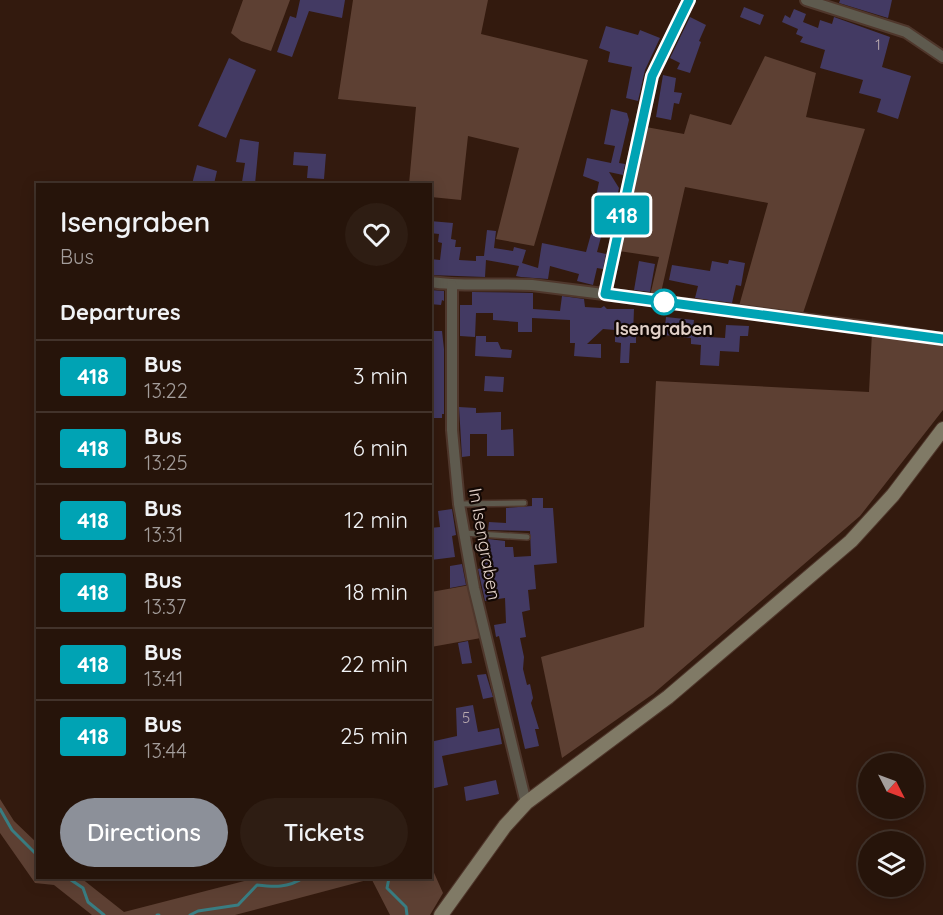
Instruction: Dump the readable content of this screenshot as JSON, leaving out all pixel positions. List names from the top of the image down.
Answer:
{
  "streets": {
    "street": ["In Isengraben"]
  },
  "places": ["Isengraben"],
  "lines": ["bus line 418"],
  "house_numbers": ["1", "5"],
  "north": "bottom right",
  "page": {
    "on_map": "418",
    "heading": [
      ["Isengraben", "Bus"],
      "Departures"
    ],
    "list": [
      {
        "mark": "418",
        "name": "Bus",
        "note": "13:22",
        "value": "3 min"
      },
      {
        "mark": "418",
        "name": "Bus",
        "note": "13:25",
        "value": "6 min"
      },
      {
        "mark": "418",
        "name": "Bus",
        "note": "13:31",
        "value": "12 min"
      },
      {
        "mark": "418",
        "name": "Bus",
        "note": "13:37",
        "value": "18 min"
      },
      {
        "mark": "418",
        "name": "Bus",
        "note": "13:41",
        "value": "22 min"
      },
      {
        "mark": "418",
        "name": "Bus",
        "note": "13:44",
        "value": "25 min"
      }
    ],
    "buttons": ["Directions", "Tickets"]
  }
}
